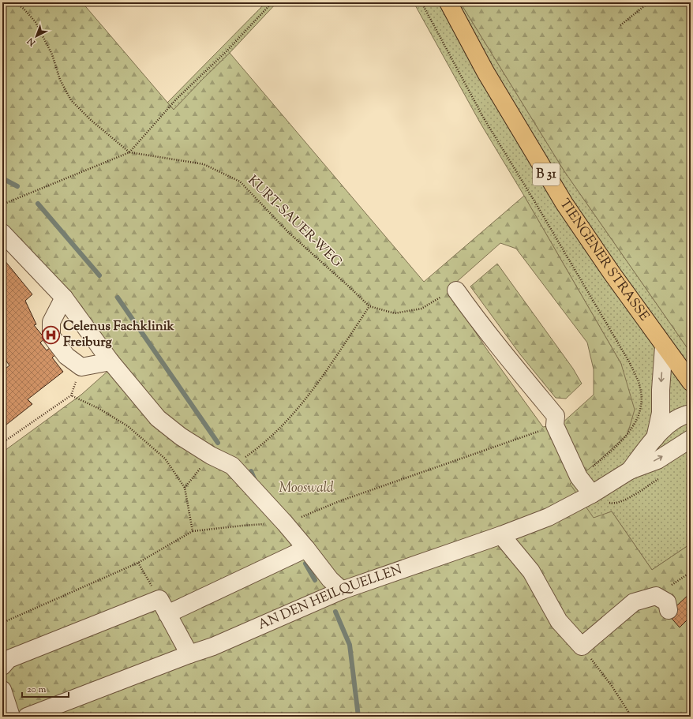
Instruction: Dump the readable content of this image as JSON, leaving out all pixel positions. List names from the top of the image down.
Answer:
{
  "streets": {
    "main road": ["B 31", "TIENGENER STRASSE"],
    "street": ["AN DEN HEILQUELLEN"],
    "path": ["KURT-SAUER-WEG"]
  },
  "crossings": [
    ["TIENGENER STRASSE", "AN DEN HEILQUELLEN"]
  ],
  "parks": ["Mooswald"],
  "places": {
    "hospital": ["Celenus Fachklinik Freiburg"]
  },
  "scale_bar": "20 m",
  "north": "bottom left"
}
